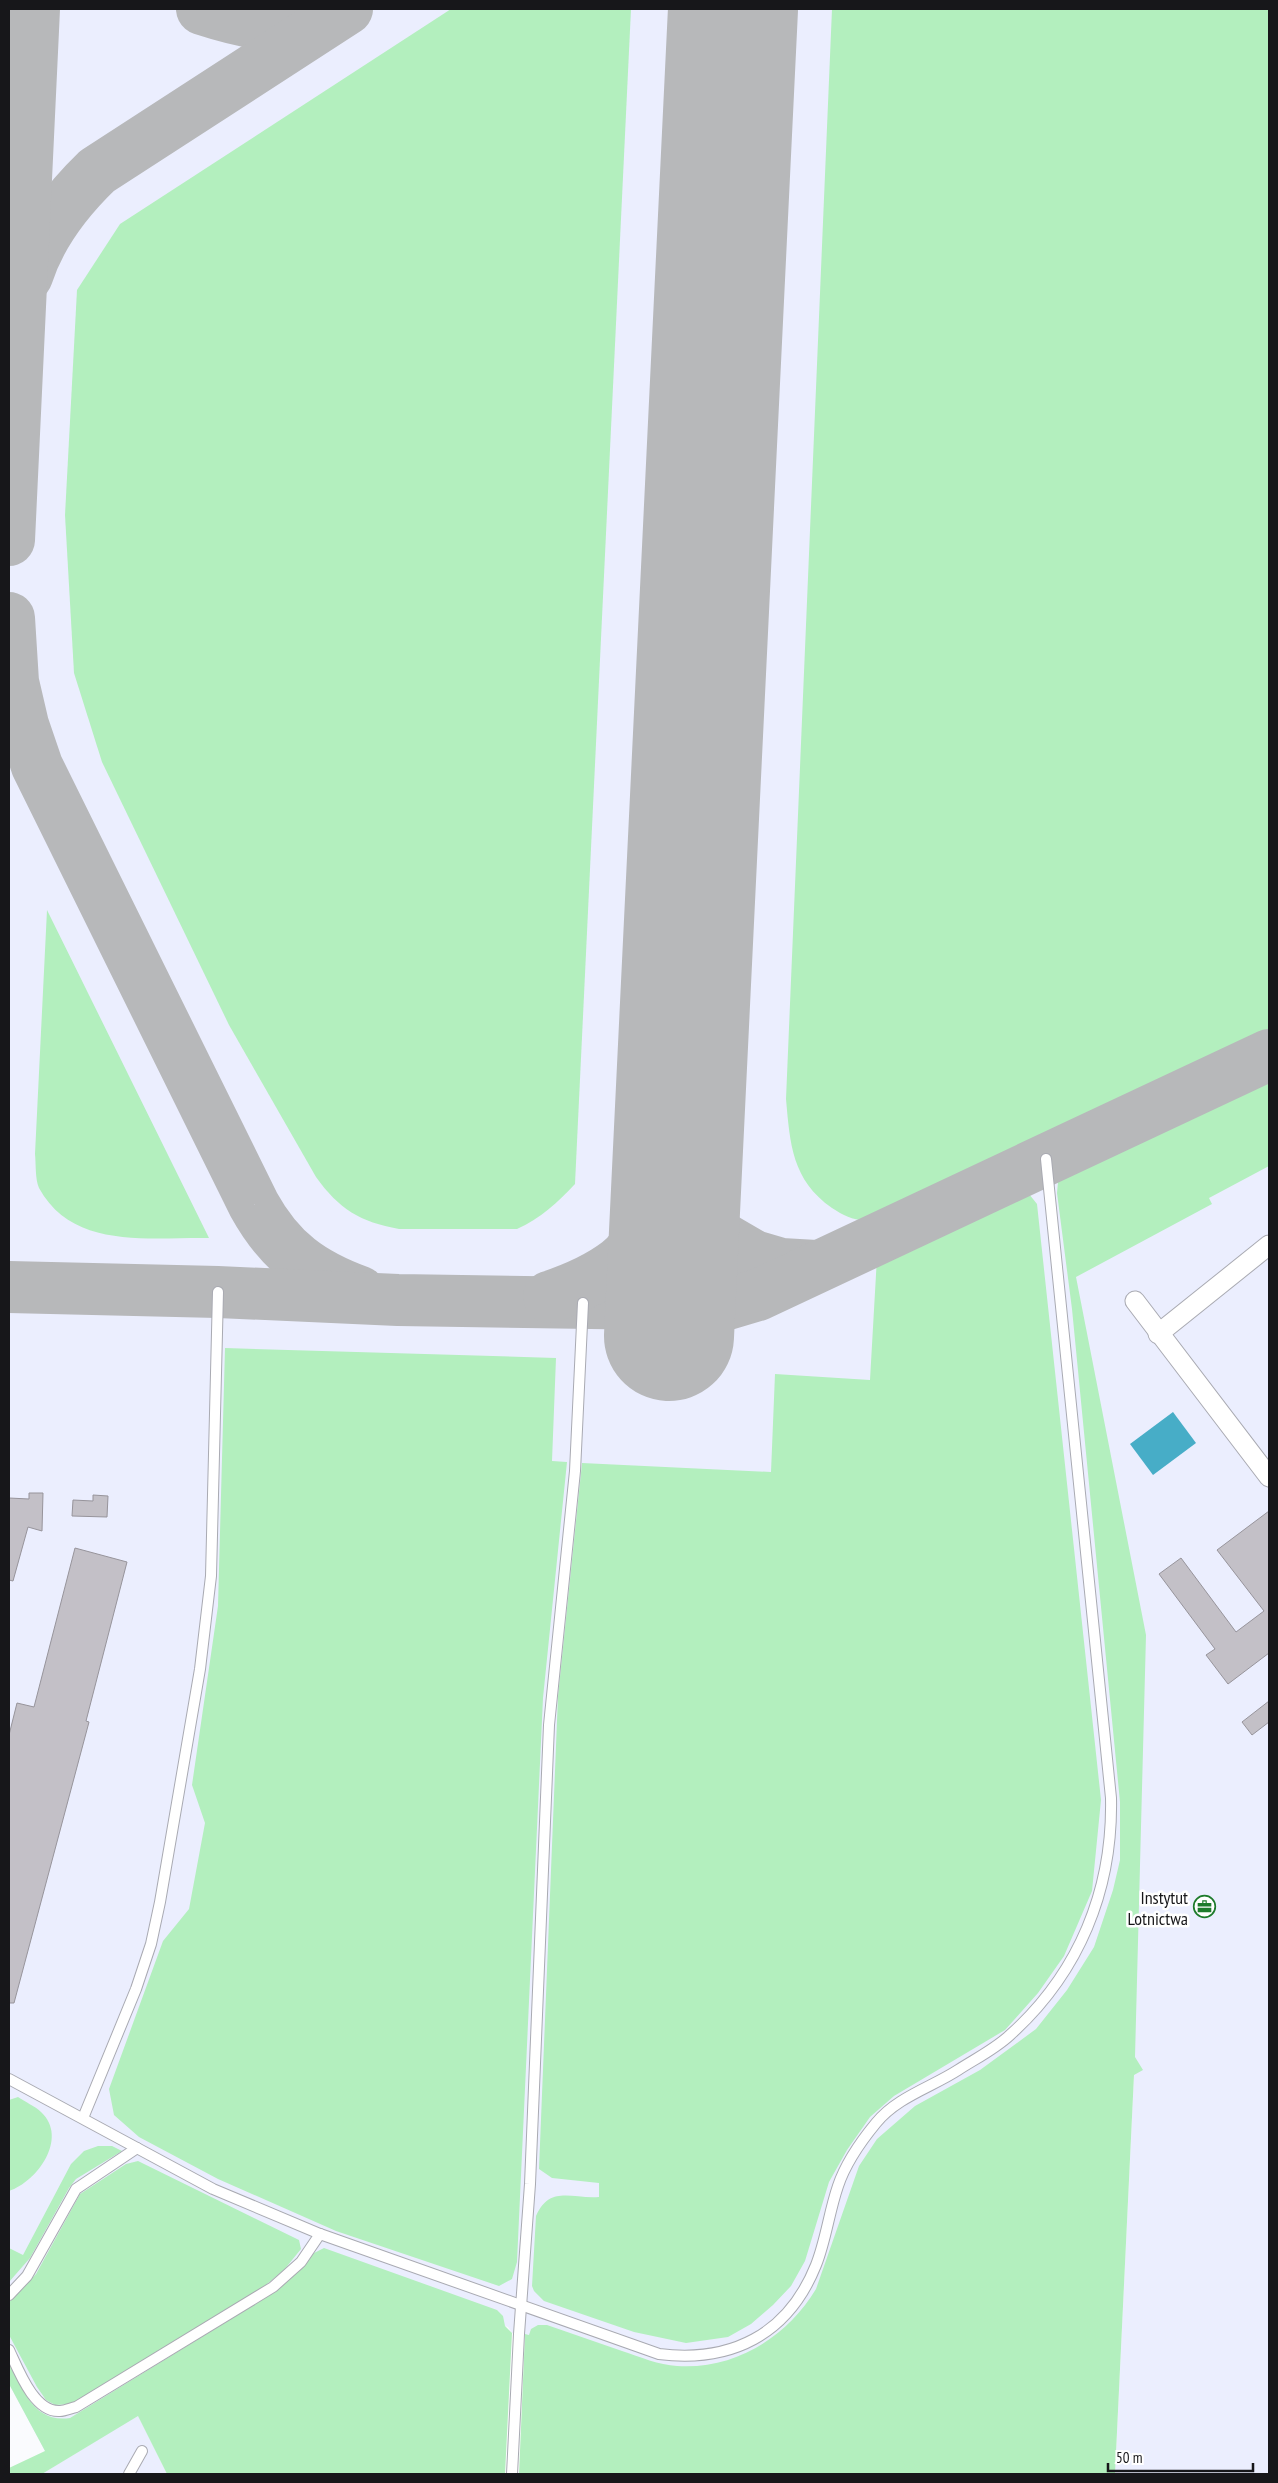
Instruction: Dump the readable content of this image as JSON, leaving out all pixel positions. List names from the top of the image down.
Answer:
{
  "places": {
    "office": ["Instytut Lotnictwa"]
  },
  "scale_bar": "50 m"
}
